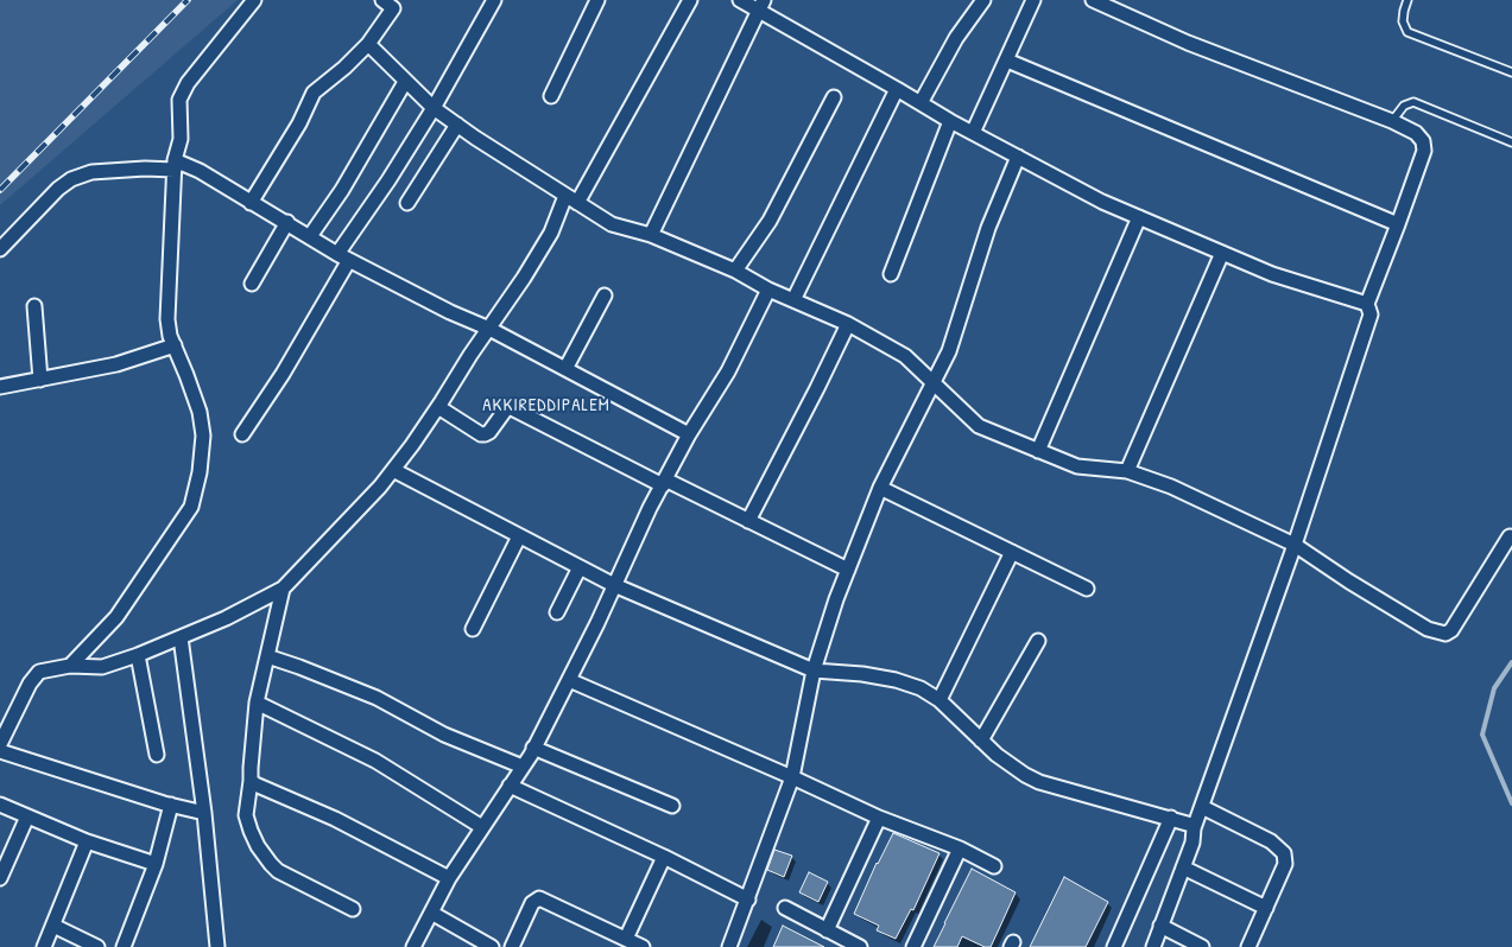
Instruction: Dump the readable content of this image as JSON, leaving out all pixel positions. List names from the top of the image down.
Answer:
{
  "districts": ["AKKIREDDIPALEM"]
}
